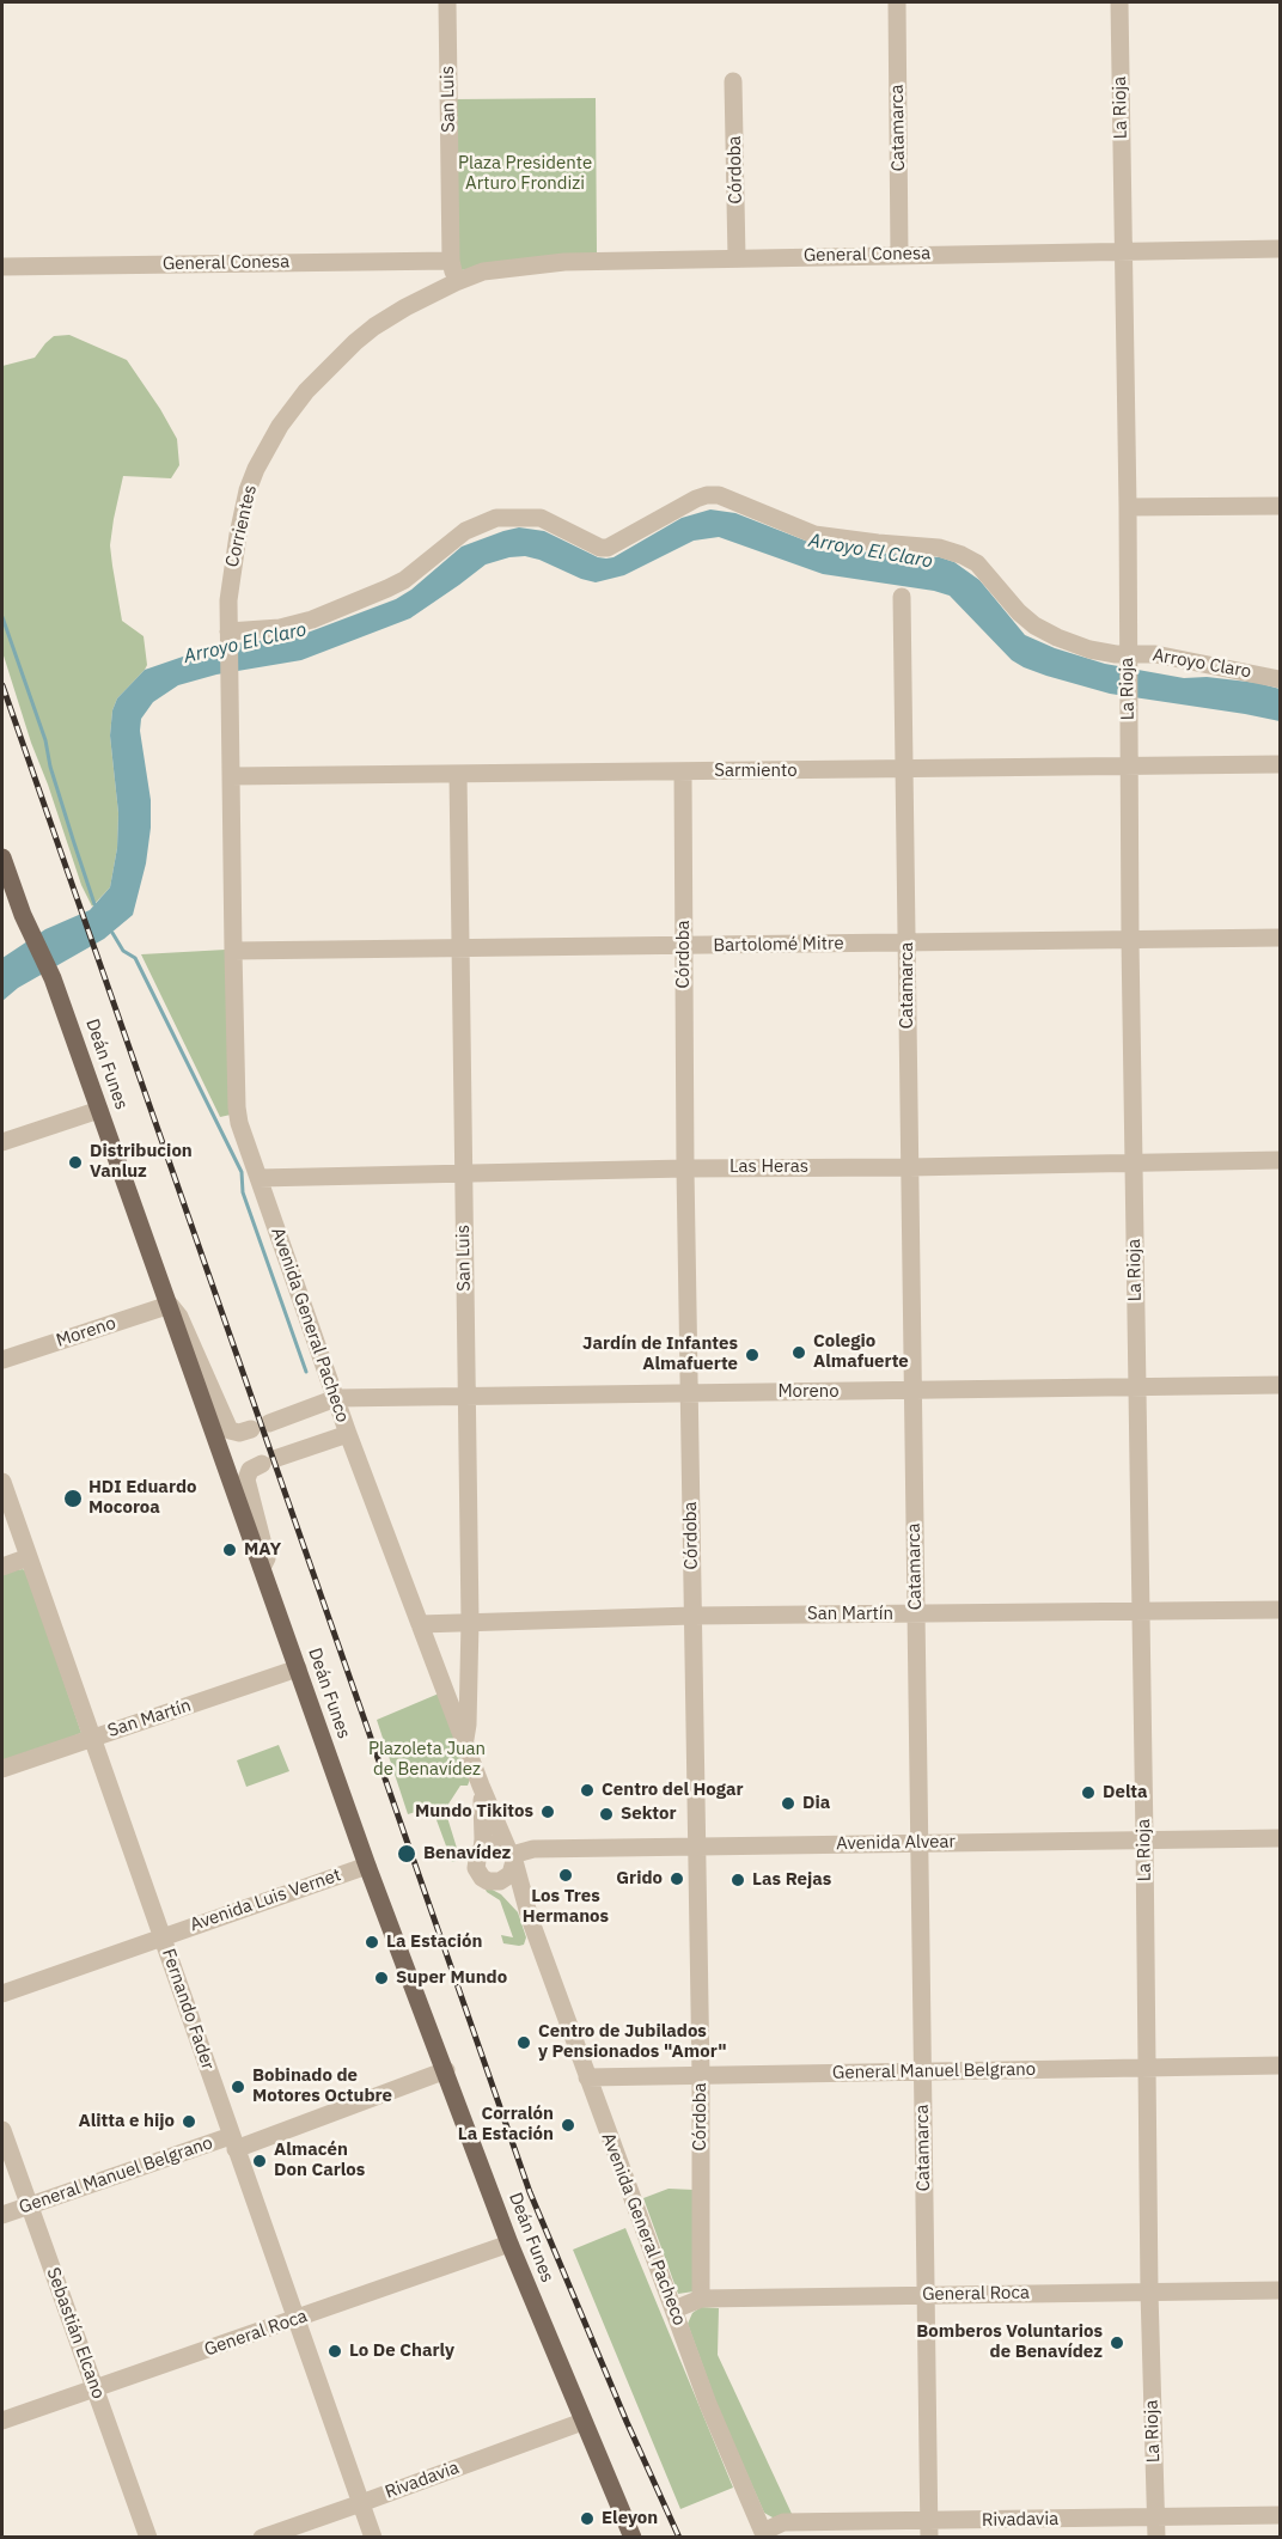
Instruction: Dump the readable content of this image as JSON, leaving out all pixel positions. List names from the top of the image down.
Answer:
{
  "streets": {
    "main road": ["Deán Funes"],
    "street": [
      "San Luis",
      "La Rioja",
      "Catamarca",
      "Córdoba",
      "General Conesa",
      "Corrientes",
      "Arroyo Claro",
      "Sarmiento",
      "Bartolomé Mitre",
      "Las Heras",
      "Avenida General Pacheco",
      "Moreno",
      "San Martín",
      "Avenida Alvear",
      "Avenida Luis Vernet",
      "Fernando Fader",
      "General Manuel Belgrano",
      "General Roca",
      "Sebastián Elcano",
      "Rivadavia"
    ]
  },
  "crossings": [
    ["San Luis", "General Conesa"],
    ["San Luis", "Corrientes"],
    ["San Luis", "Sarmiento"],
    ["San Luis", "Bartolomé Mitre"],
    ["San Luis", "Las Heras"],
    ["San Luis", "Avenida General Pacheco"],
    ["San Luis", "Moreno"],
    ["San Luis", "San Martín"],
    ["La Rioja", "General Conesa"],
    ["La Rioja", "Arroyo Claro"],
    ["La Rioja", "Sarmiento"],
    ["La Rioja", "Bartolomé Mitre"],
    ["La Rioja", "Las Heras"],
    ["La Rioja", "Moreno"],
    ["La Rioja", "San Martín"],
    ["La Rioja", "Avenida Alvear"],
    ["La Rioja", "General Manuel Belgrano"],
    ["La Rioja", "General Roca"],
    ["La Rioja", "Rivadavia"],
    ["Catamarca", "General Conesa"],
    ["Catamarca", "Sarmiento"],
    ["Catamarca", "Bartolomé Mitre"],
    ["Catamarca", "Las Heras"],
    ["Catamarca", "Moreno"],
    ["Catamarca", "San Martín"],
    ["Catamarca", "Avenida Alvear"],
    ["Catamarca", "General Manuel Belgrano"],
    ["Catamarca", "General Roca"],
    ["Catamarca", "Rivadavia"],
    ["Córdoba", "General Conesa"],
    ["Córdoba", "Sarmiento"],
    ["Córdoba", "Bartolomé Mitre"],
    ["Córdoba", "Las Heras"],
    ["Córdoba", "Moreno"],
    ["Córdoba", "San Martín"],
    ["Córdoba", "Avenida Alvear"],
    ["Córdoba", "General Manuel Belgrano"],
    ["Córdoba", "General Roca"],
    ["General Conesa", "Corrientes"],
    ["Corrientes", "Arroyo Claro"],
    ["Corrientes", "Sarmiento"],
    ["Corrientes", "Avenida General Pacheco"],
    ["Sarmiento", "Avenida General Pacheco"],
    ["Bartolomé Mitre", "Avenida General Pacheco"],
    ["Deán Funes", "Moreno"],
    ["Deán Funes", "San Martín"],
    ["Deán Funes", "Avenida Luis Vernet"],
    ["Deán Funes", "General Manuel Belgrano"],
    ["Deán Funes", "General Roca"],
    ["Deán Funes", "Rivadavia"],
    ["Las Heras", "Avenida General Pacheco"],
    ["Avenida General Pacheco", "Moreno"],
    ["Avenida General Pacheco", "San Martín"],
    ["Avenida General Pacheco", "Avenida Alvear"],
    ["Avenida General Pacheco", "General Manuel Belgrano"],
    ["Avenida General Pacheco", "General Roca"],
    ["Avenida General Pacheco", "Rivadavia"],
    ["San Martín", "Fernando Fader"],
    ["Avenida Luis Vernet", "Fernando Fader"],
    ["Fernando Fader", "General Manuel Belgrano"],
    ["Fernando Fader", "General Roca"],
    ["Fernando Fader", "Rivadavia"],
    ["General Manuel Belgrano", "Sebastián Elcano"],
    ["General Roca", "Sebastián Elcano"]
  ],
  "water": ["Arroyo El Claro"],
  "parks": ["Plaza Presidente Arturo Frondizi", "Plazoleta Juan de Benavídez"],
  "places": [
    "Distribucion Vanluz",
    "Colegio Almafuerte",
    "Jardín de Infantes Almafuerte",
    "HDI Eduardo Mocoroa",
    "MAY",
    "Centro del Hogar",
    "Delta",
    "Dia",
    "Mundo Tikitos",
    "Sektor",
    "Benavídez",
    "Los Tres Hermanos",
    "Grido",
    "Las Rejas",
    "La Estación",
    "Super Mundo",
    "Centro de Jubilados y Pensionados \"Amor\"",
    "Bobinado de Motores Octubre",
    "Alitta e hijo",
    "Corralón La Estación",
    "Almacén Don Carlos",
    "Bomberos Voluntarios de Benavídez",
    "Lo De Charly",
    "Eleyon"
  ]
}
